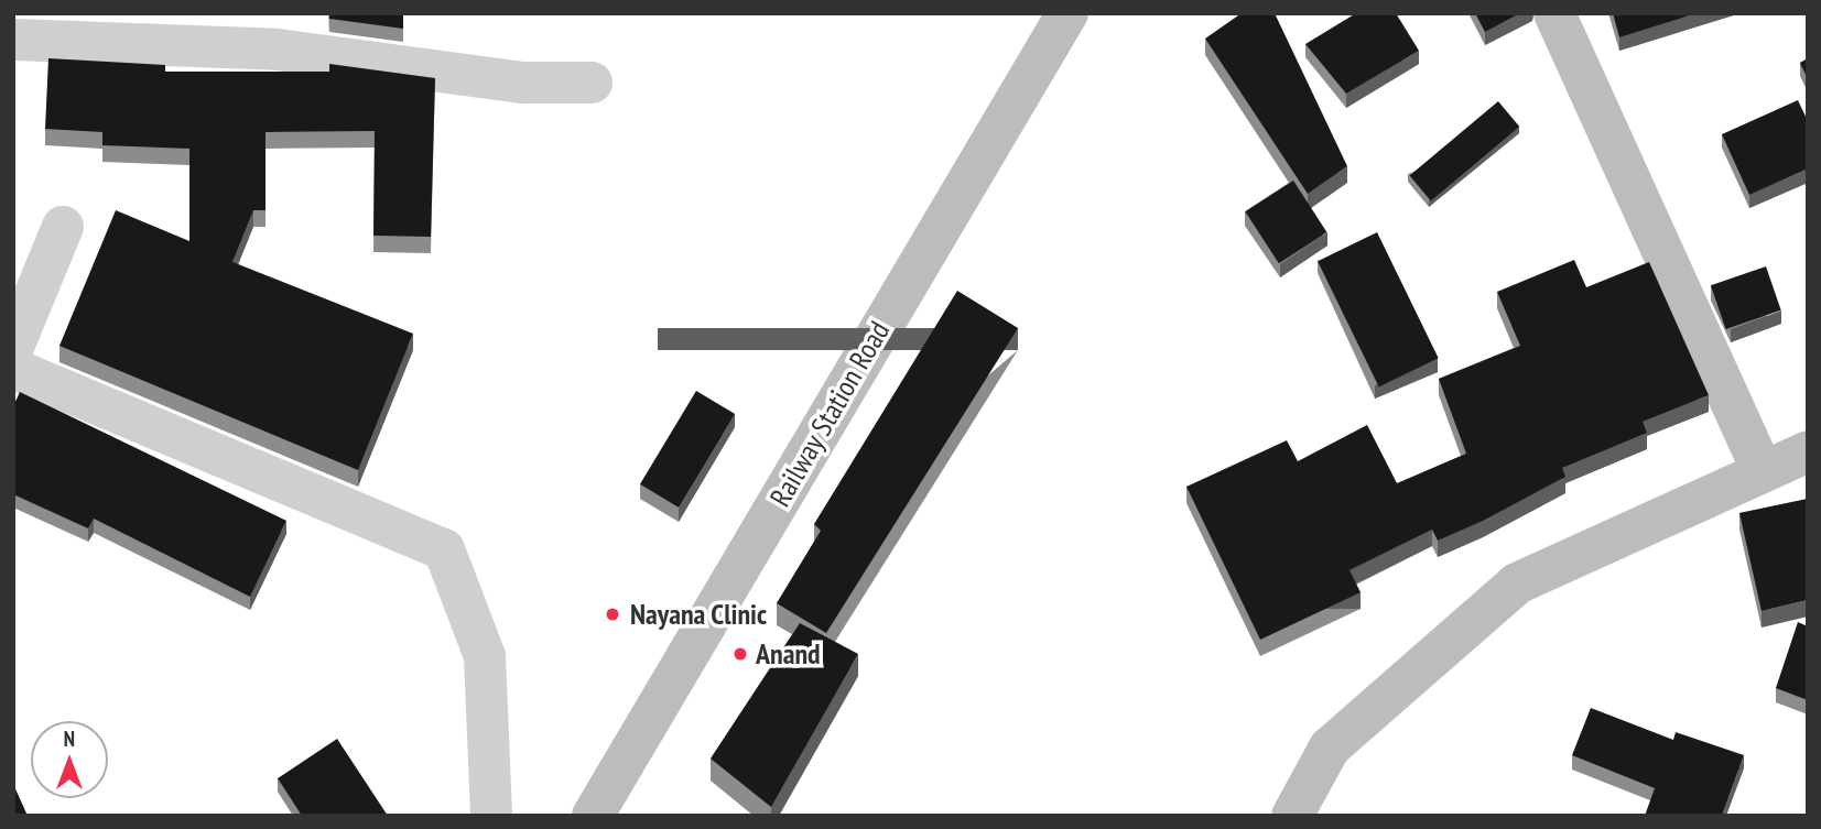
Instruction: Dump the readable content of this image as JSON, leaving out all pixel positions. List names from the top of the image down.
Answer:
{
  "streets": {
    "street": ["Railway Station Road"]
  },
  "places": ["Nayana Clinic", "Anand"],
  "north": "top"
}
